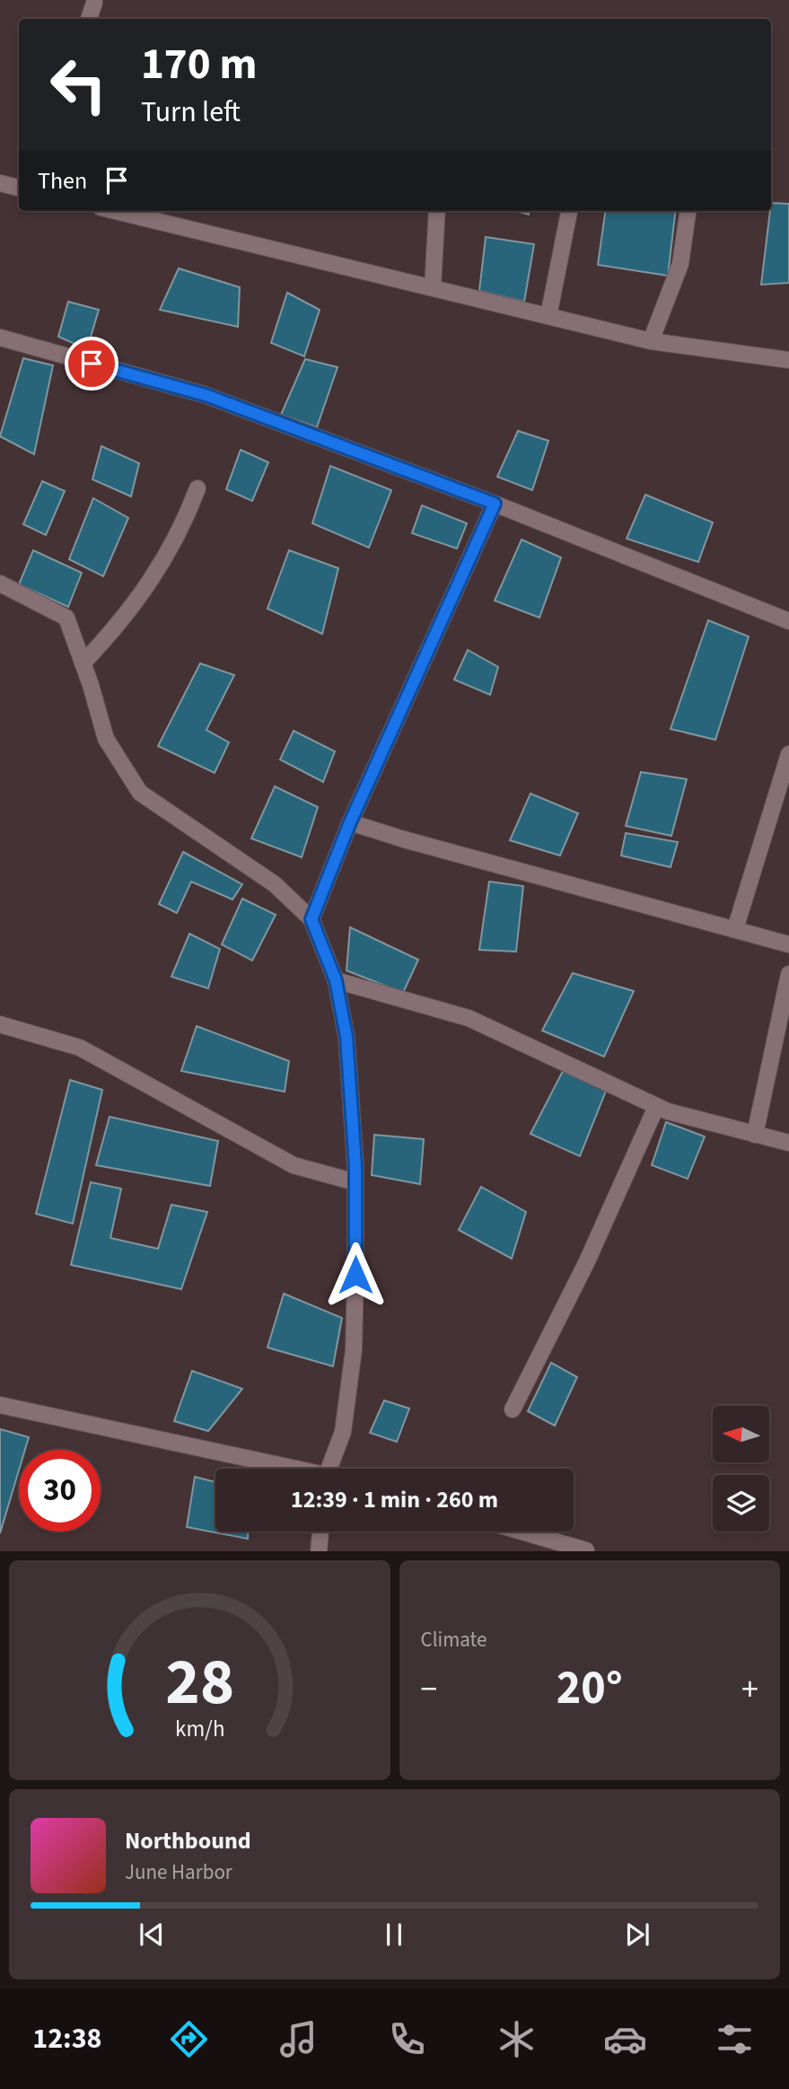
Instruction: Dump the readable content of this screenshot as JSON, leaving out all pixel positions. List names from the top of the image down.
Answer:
{
  "north": "left",
  "page": {
    "turn": ["170 m", "Turn left"],
    "then": "Then",
    "limit": "30",
    "trip": "12:39 · 1 min · 260 m",
    "tile": "Climate",
    "heat": ["−", "20°", "+"],
    "song": ["Northbound", "June Harbor"],
    "tabs": "12:38",
    "gauge": ["28", "km/h"]
  }
}
